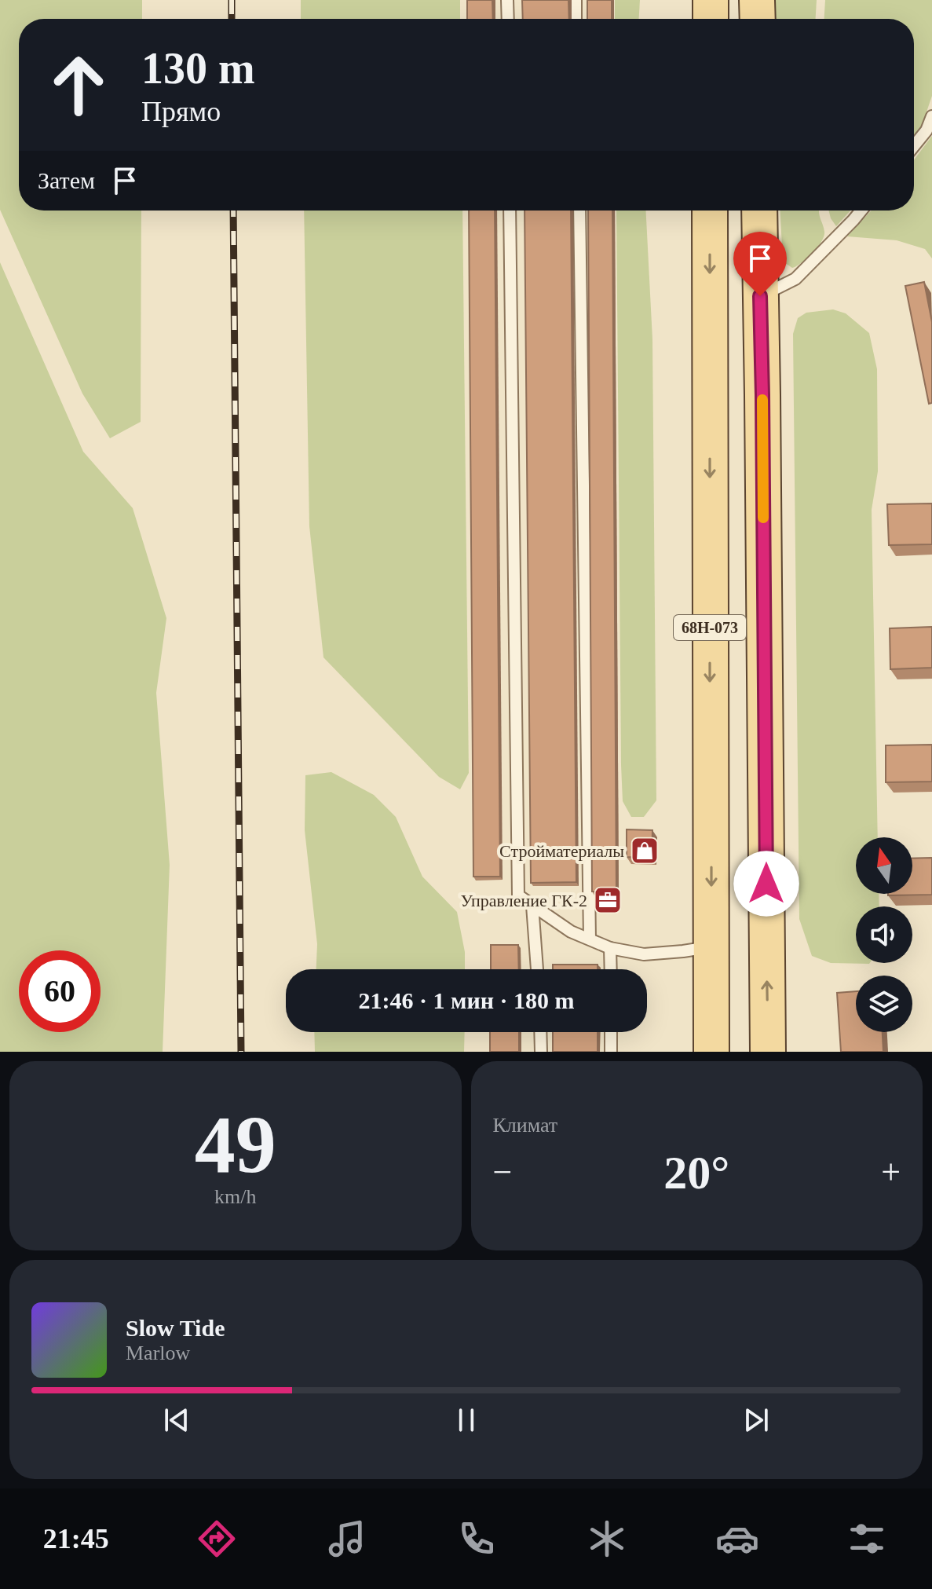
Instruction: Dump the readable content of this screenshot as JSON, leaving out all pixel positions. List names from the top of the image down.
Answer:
{
  "streets": {
    "main road": ["68Н-073"]
  },
  "places": {
    "shop": ["Стройматериалы"],
    "office": ["Управление ГК-2"]
  },
  "north": "top",
  "page": {
    "turn": ["130 m", "Прямо"],
    "then": "Затем",
    "limit": "60",
    "trip": "21:46 · 1 мин · 180 m",
    "tile": [
      ["49", "km/h"],
      "Климат"
    ],
    "heat": ["−", "20°", "+"],
    "song": ["Slow Tide", "Marlow"],
    "tabs": "21:45"
  }
}
